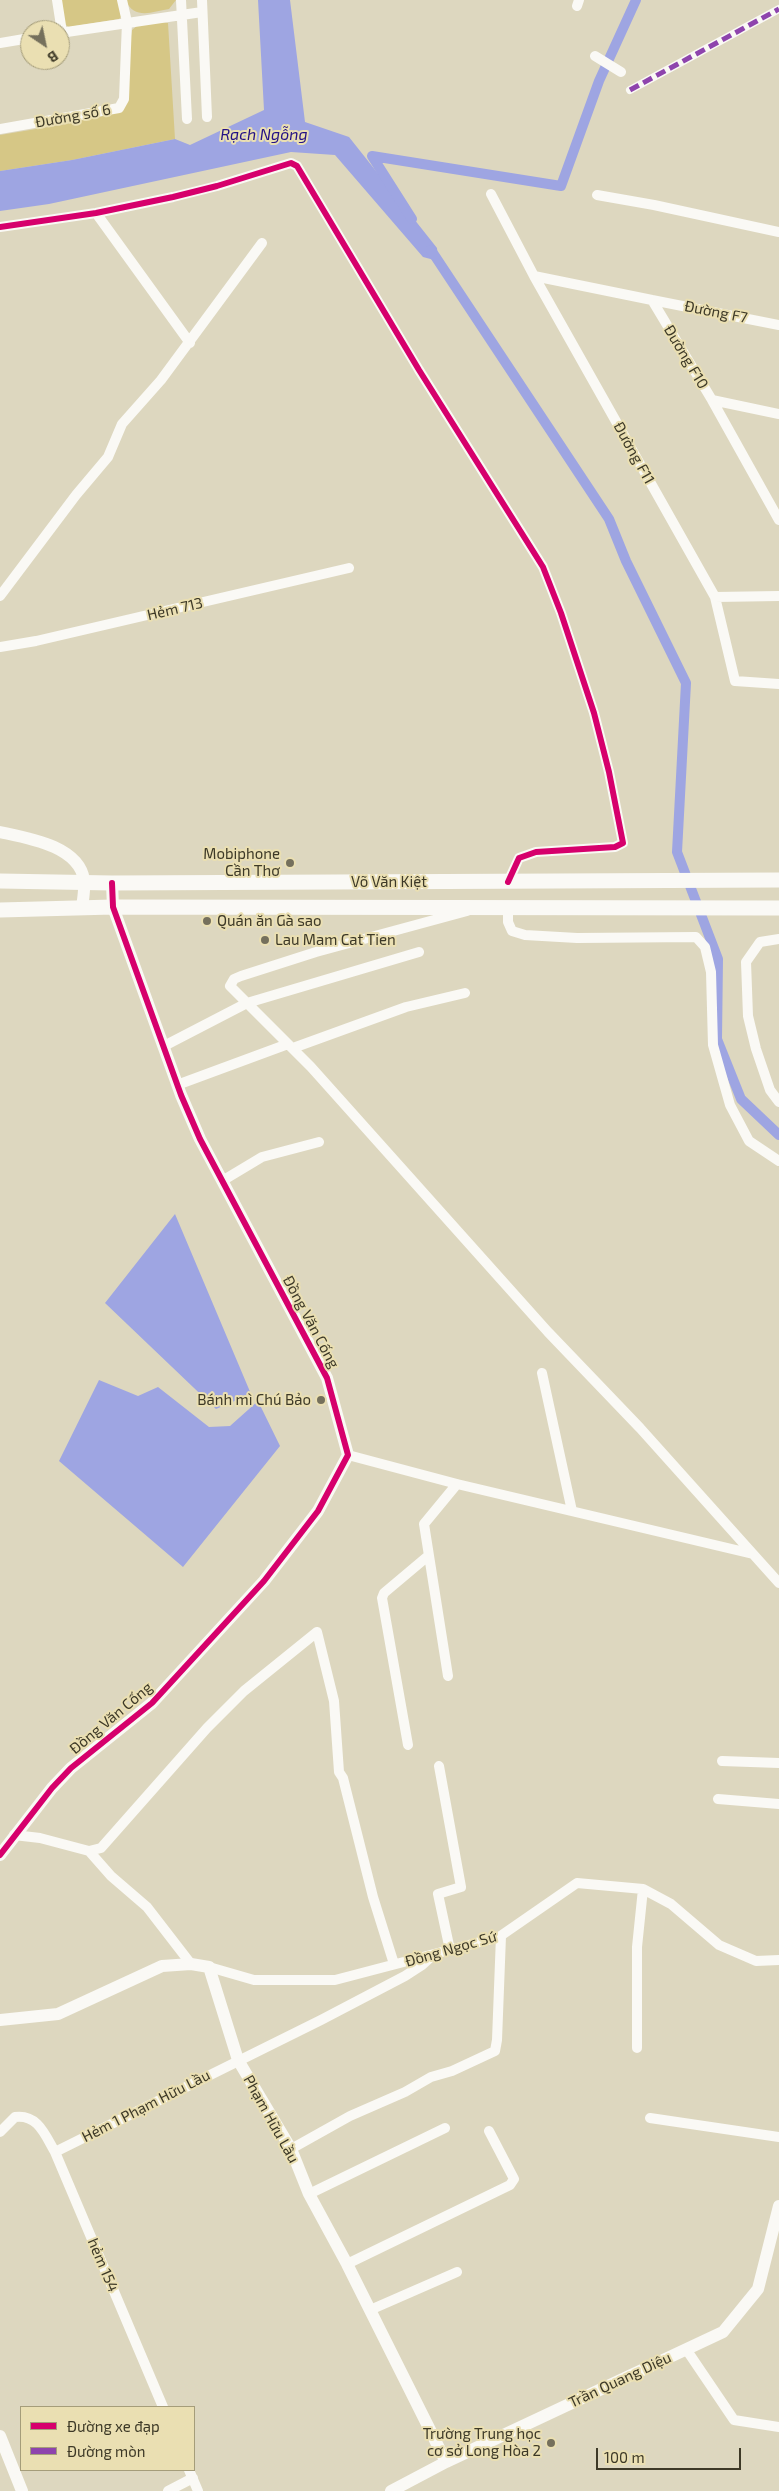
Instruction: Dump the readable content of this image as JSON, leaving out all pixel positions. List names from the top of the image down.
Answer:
{
  "streets": {
    "main road": ["Võ Văn Kiệt"],
    "street": [
      "Đường số 6",
      "Đường F7",
      "Đường F10",
      "Đường F11",
      "Hẻm 713",
      "Đồng Văn Cống",
      "Đồng Ngọc Sứ",
      "Hẻm 1 Phạm Hữu Lầu",
      "Phạm Hữu Lầu",
      "hẻm 154",
      "Trần Quang Diệu"
    ]
  },
  "crossings": [
    ["Đường F7", "Đường F10"],
    ["Võ Văn Kiệt", "Đồng Văn Cống"],
    ["Đồng Ngọc Sứ", "Hẻm 1 Phạm Hữu Lầu"],
    ["Đồng Ngọc Sứ", "Phạm Hữu Lầu"],
    ["Hẻm 1 Phạm Hữu Lầu", "Phạm Hữu Lầu"],
    ["Hẻm 1 Phạm Hữu Lầu", "hẻm 154"],
    ["Phạm Hữu Lầu", "Trần Quang Diệu"]
  ],
  "water": ["Rạch Ngỗng"],
  "places": [
    "Mobiphone Cần Thơ",
    "Quán ăn Gà sao",
    "Lau Mam Cat Tien",
    "Bánh mì Chú Bảo",
    "Trường Trung học cơ sở Long Hòa 2"
  ],
  "legend": ["Đường xe đạp", "Đường mòn"],
  "scale_bar": "100 m",
  "north": "bottom right"
}
